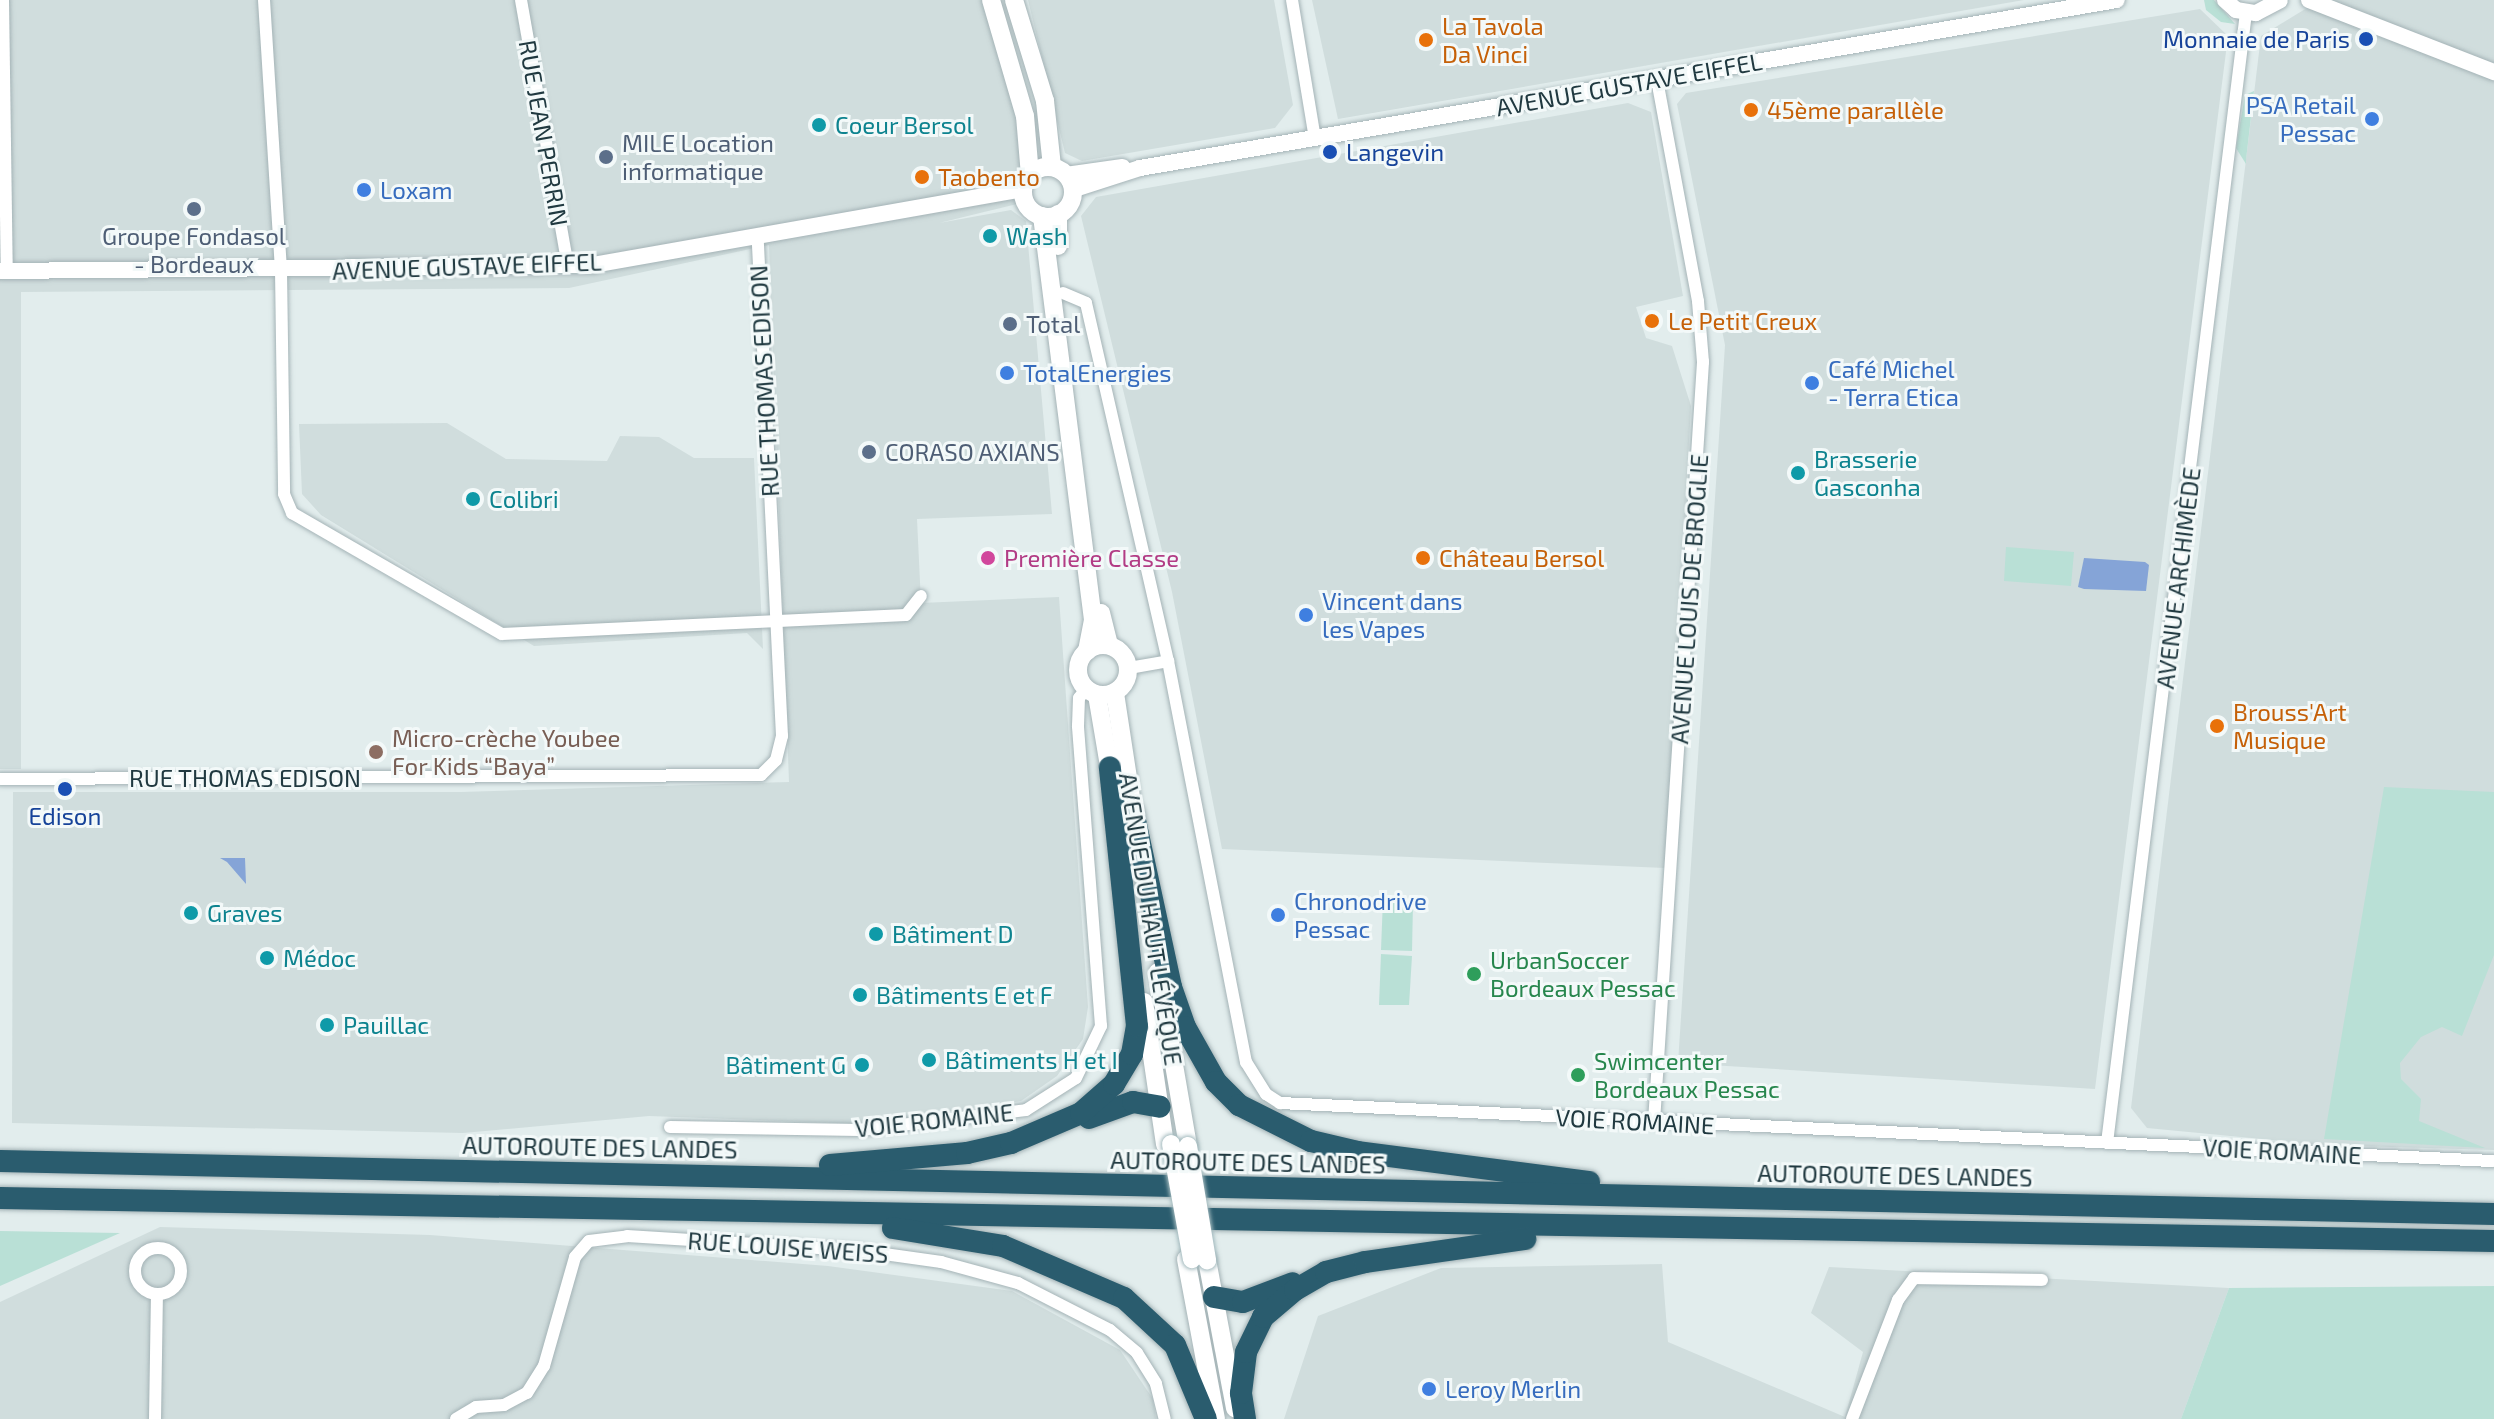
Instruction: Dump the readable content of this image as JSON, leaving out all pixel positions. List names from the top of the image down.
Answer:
{
  "streets": {
    "highway": ["AUTOROUTE DES LANDES"],
    "main road": ["AVENUE DU HAUT LÉVÈQUE"],
    "street": [
      "AVENUE GUSTAVE EIFFEL",
      "RUE JEAN PERRIN",
      "RUE THOMAS EDISON",
      "AVENUE ARCHIMÈDE",
      "AVENUE LOUIS DE BROGLIE",
      "VOIE ROMAINE",
      "RUE LOUISE WEISS"
    ]
  },
  "crossings": [
    ["AVENUE GUSTAVE EIFFEL", "RUE JEAN PERRIN"],
    ["AVENUE GUSTAVE EIFFEL", "RUE THOMAS EDISON"],
    ["AVENUE GUSTAVE EIFFEL", "AVENUE LOUIS DE BROGLIE"],
    ["AVENUE ARCHIMÈDE", "VOIE ROMAINE"],
    ["AVENUE LOUIS DE BROGLIE", "VOIE ROMAINE"],
    ["AVENUE DU HAUT LÉVÈQUE", "VOIE ROMAINE"]
  ],
  "places": [
    "Monnaie de Paris",
    "La Tavola Da Vinci",
    "45ème parallèle",
    "PSA Retail Pessac",
    "Coeur Bersol",
    "Langevin",
    "MILE Location informatique",
    "Taobento",
    "Loxam",
    "Groupe Fondasol - Bordeaux",
    "Wash",
    "Le Petit Creux",
    "Total",
    "TotalEnergies",
    "Café Michel - Terra Etica",
    "CORASO AXIANS",
    "Brasserie Gasconha",
    "Colibri",
    "Première Classe",
    "Château Bersol",
    "Vincent dans les Vapes",
    "Brouss'Art Musique",
    "Micro-crèche Youbee For Kids “Baya”",
    "Edison",
    "Graves",
    "Chronodrive Pessac",
    "Bâtiment D",
    "Médoc",
    "UrbanSoccer Bordeaux Pessac",
    "Bâtiments E et F",
    "Pauillac",
    "Bâtiments H et I",
    "Bâtiment G",
    "Swimcenter Bordeaux Pessac",
    "Leroy Merlin"
  ]
}
